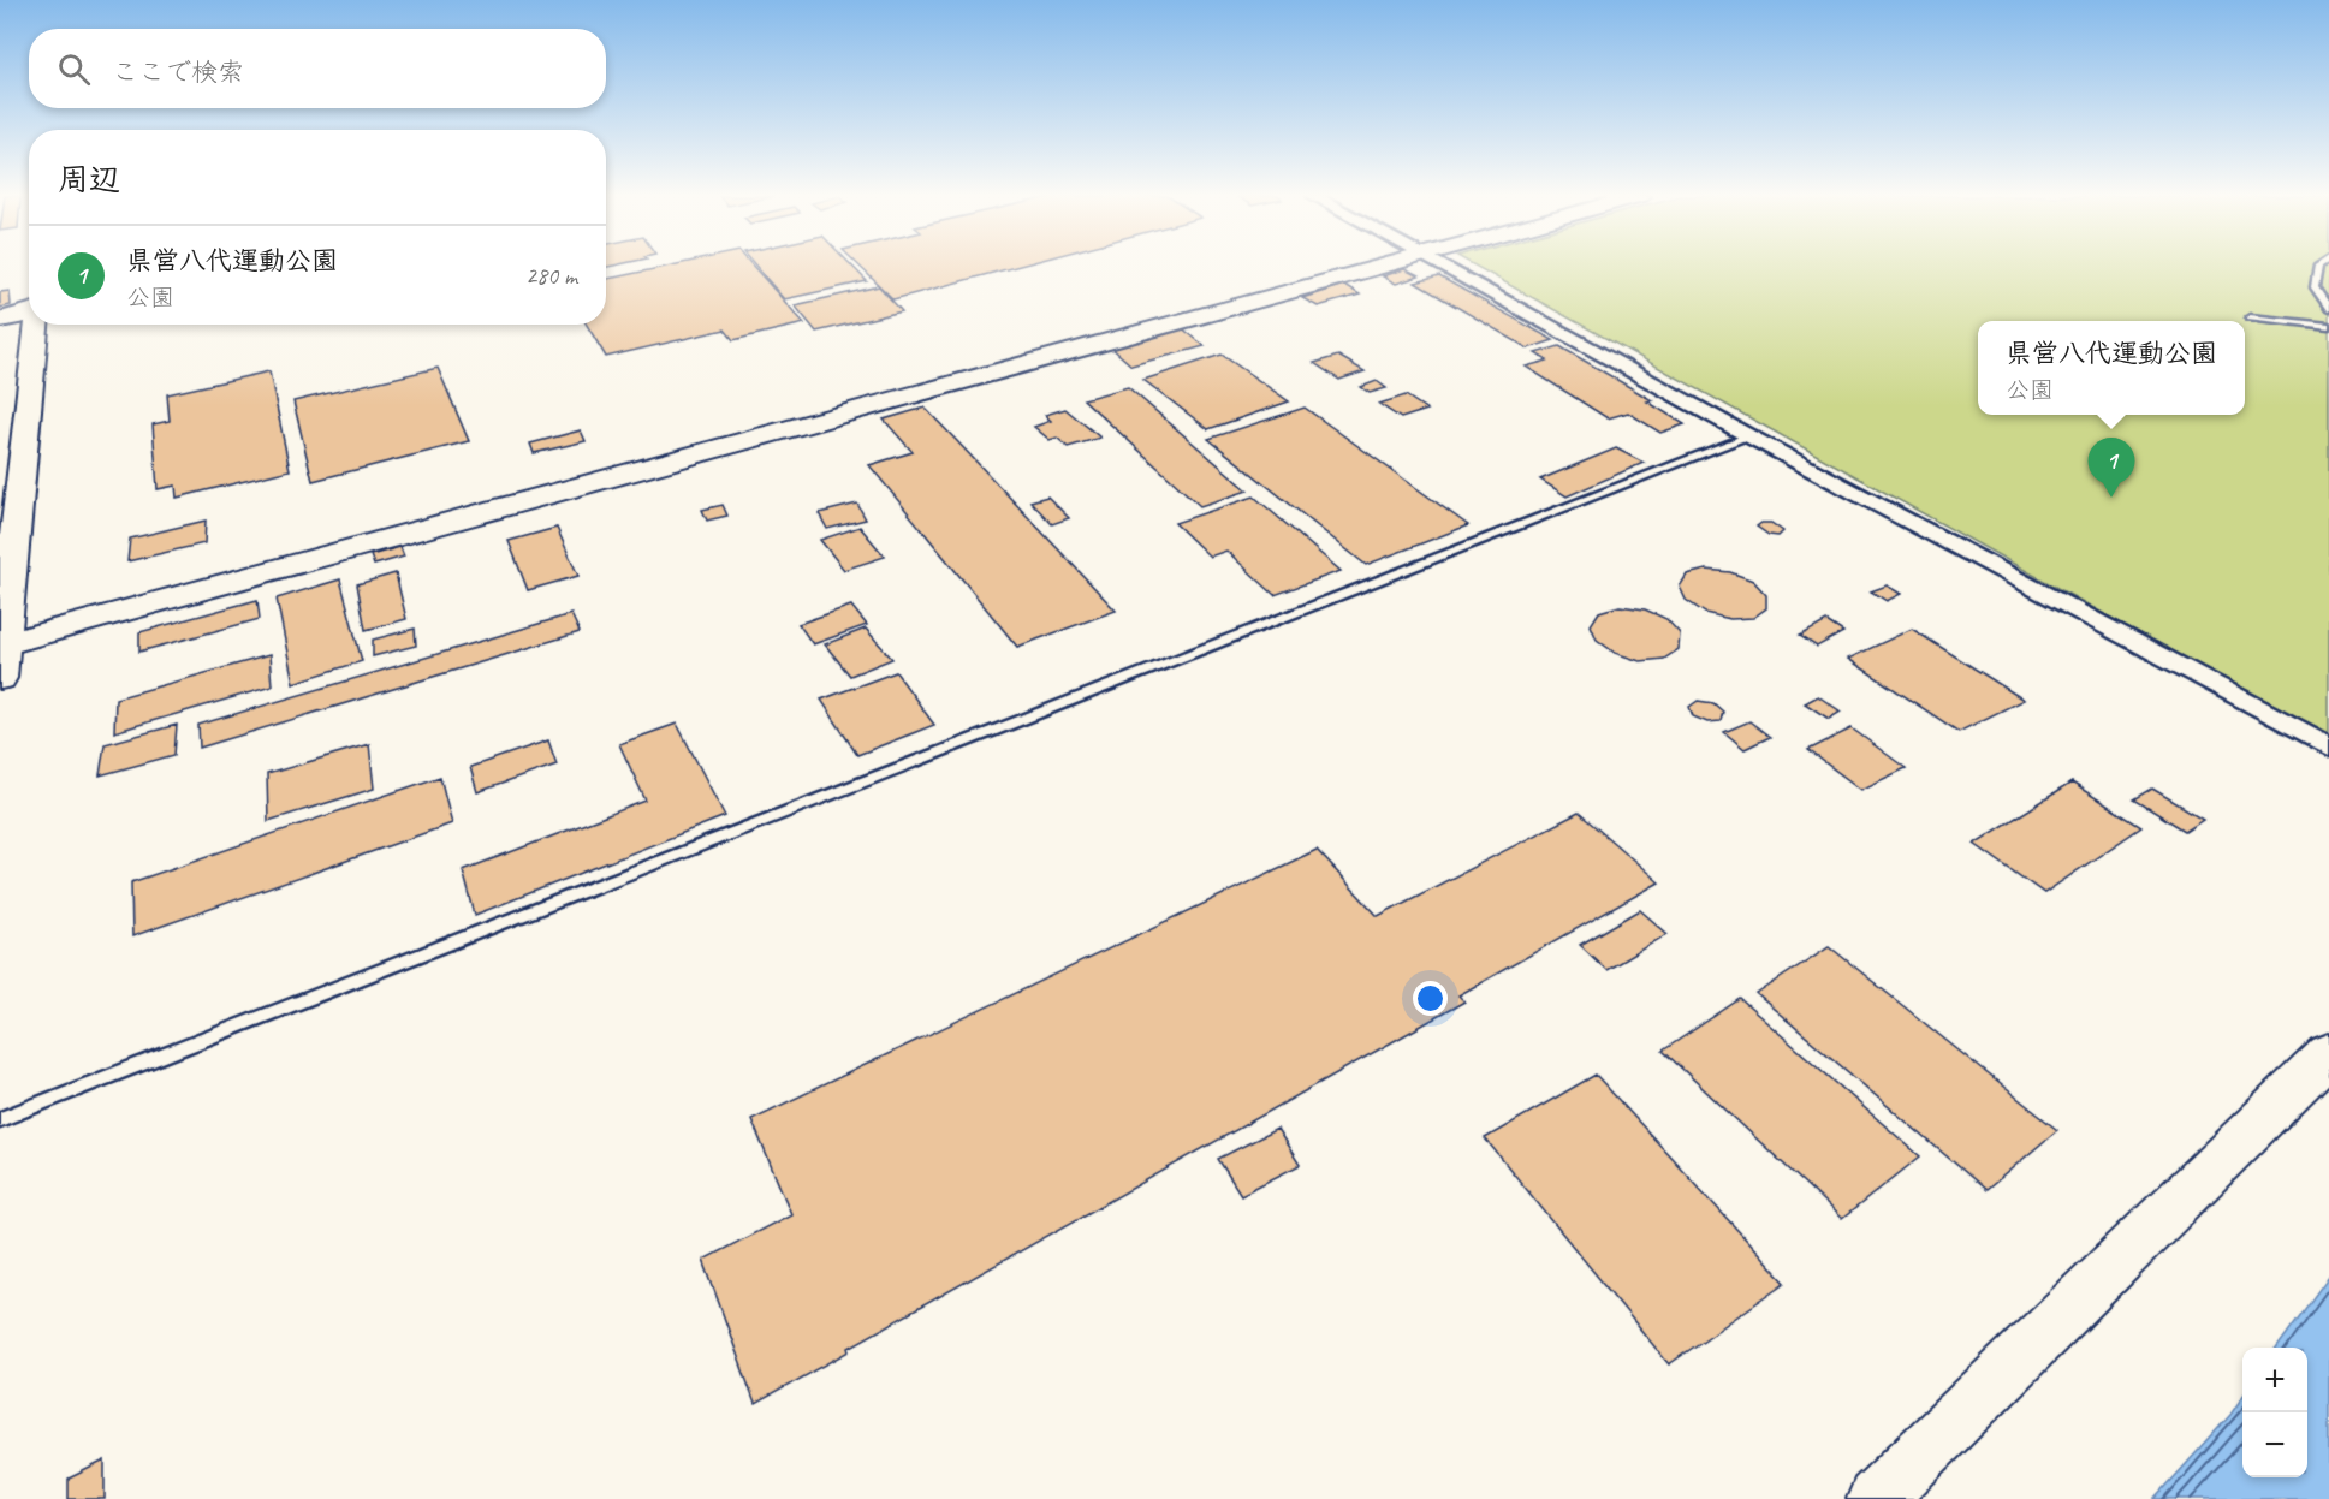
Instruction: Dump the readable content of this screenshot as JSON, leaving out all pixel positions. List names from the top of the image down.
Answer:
{
  "page": {
    "search": "ここで検索",
    "heading": "周辺",
    "list": [
      {
        "mark": "1",
        "name": "県営八代運動公園",
        "note": "公園",
        "value": "280 m"
      }
    ],
    "popup": ["県営八代運動公園", "公園"],
    "pins": "1",
    "map_buttons": ["+", "−"]
  }
}
